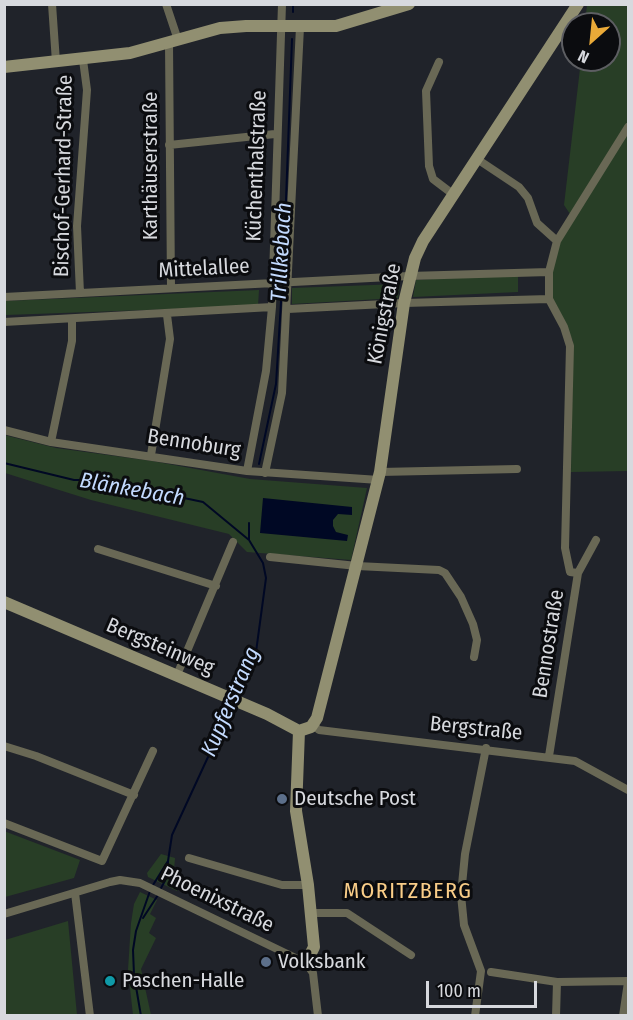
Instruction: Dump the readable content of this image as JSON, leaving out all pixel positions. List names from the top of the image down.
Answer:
{
  "streets": {
    "street": [
      "Karthäuserstraße",
      "Küchenthalstraße",
      "Bischof-Gerhard-Straße",
      "Mittelallee",
      "Königstraße",
      "Bennoburg",
      "Bennostraße",
      "Bergsteinweg",
      "Bergstraße",
      "Phoenixstraße"
    ]
  },
  "crossings": [
    ["Karthäuserstraße", "Mittelallee"],
    ["Küchenthalstraße", "Mittelallee"],
    ["Küchenthalstraße", "Bennoburg"],
    ["Bischof-Gerhard-Straße", "Mittelallee"],
    ["Mittelallee", "Königstraße"],
    ["Königstraße", "Bennoburg"],
    ["Königstraße", "Bergstraße"],
    ["Bennostraße", "Bergstraße"]
  ],
  "districts": ["MORITZBERG"],
  "water": ["Trillkebach", "Blänkebach", "Kupferstrang"],
  "places": ["Deutsche Post", "Volksbank", "Paschen-Halle"],
  "scale_bar": "100 m",
  "north": "bottom left"
}
